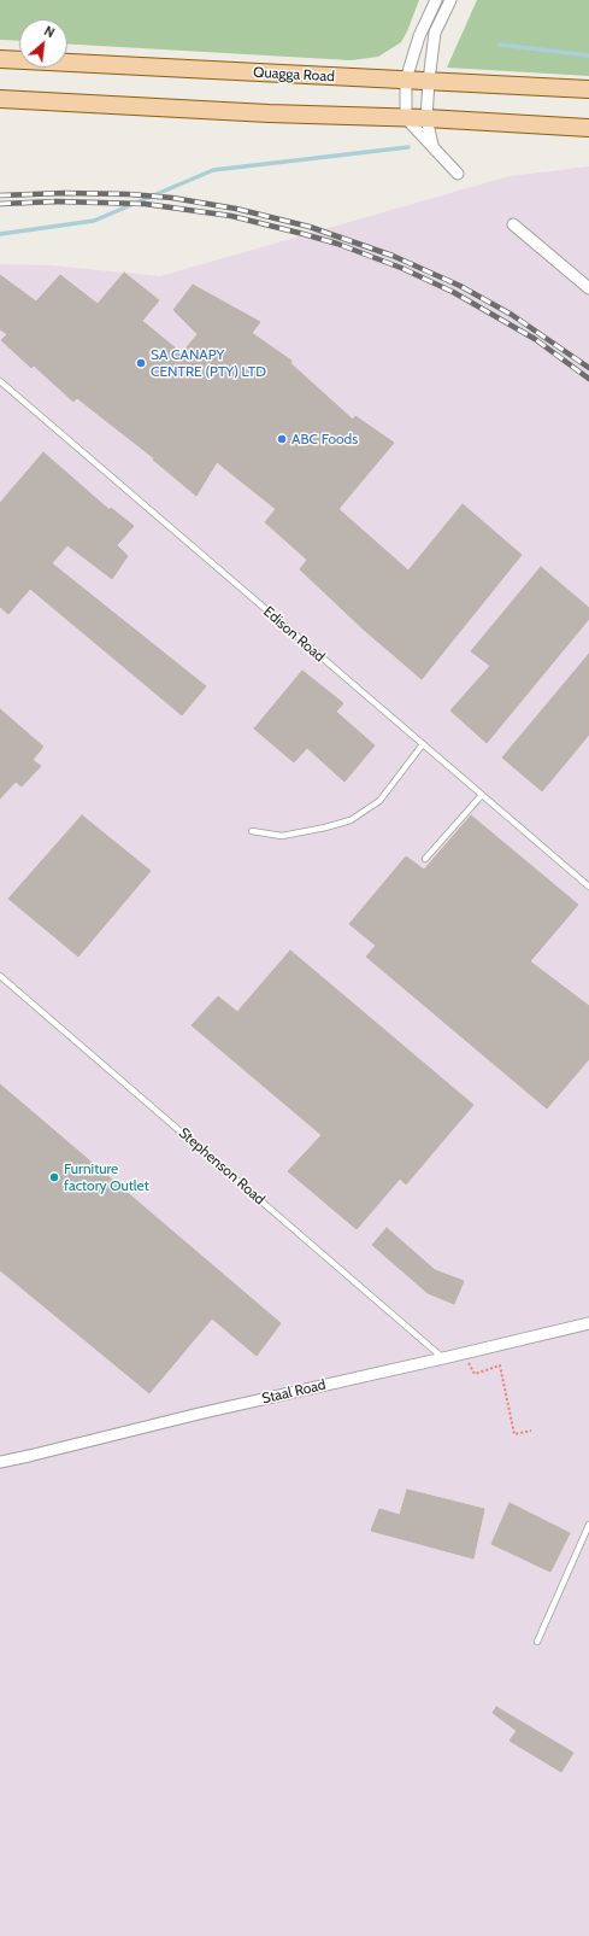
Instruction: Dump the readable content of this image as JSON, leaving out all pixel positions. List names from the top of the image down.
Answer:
{
  "streets": {
    "main road": ["Quagga Road"],
    "street": ["Staal Road"],
    "lane": ["Edison Road", "Stephenson Road"]
  },
  "crossings": [
    ["Stephenson Road", "Staal Road"]
  ],
  "places": ["SA CANAPY CENTRE (PTY) LTD", "ABC Foods", "Furniture factory Outlet"],
  "north": "top right"
}
